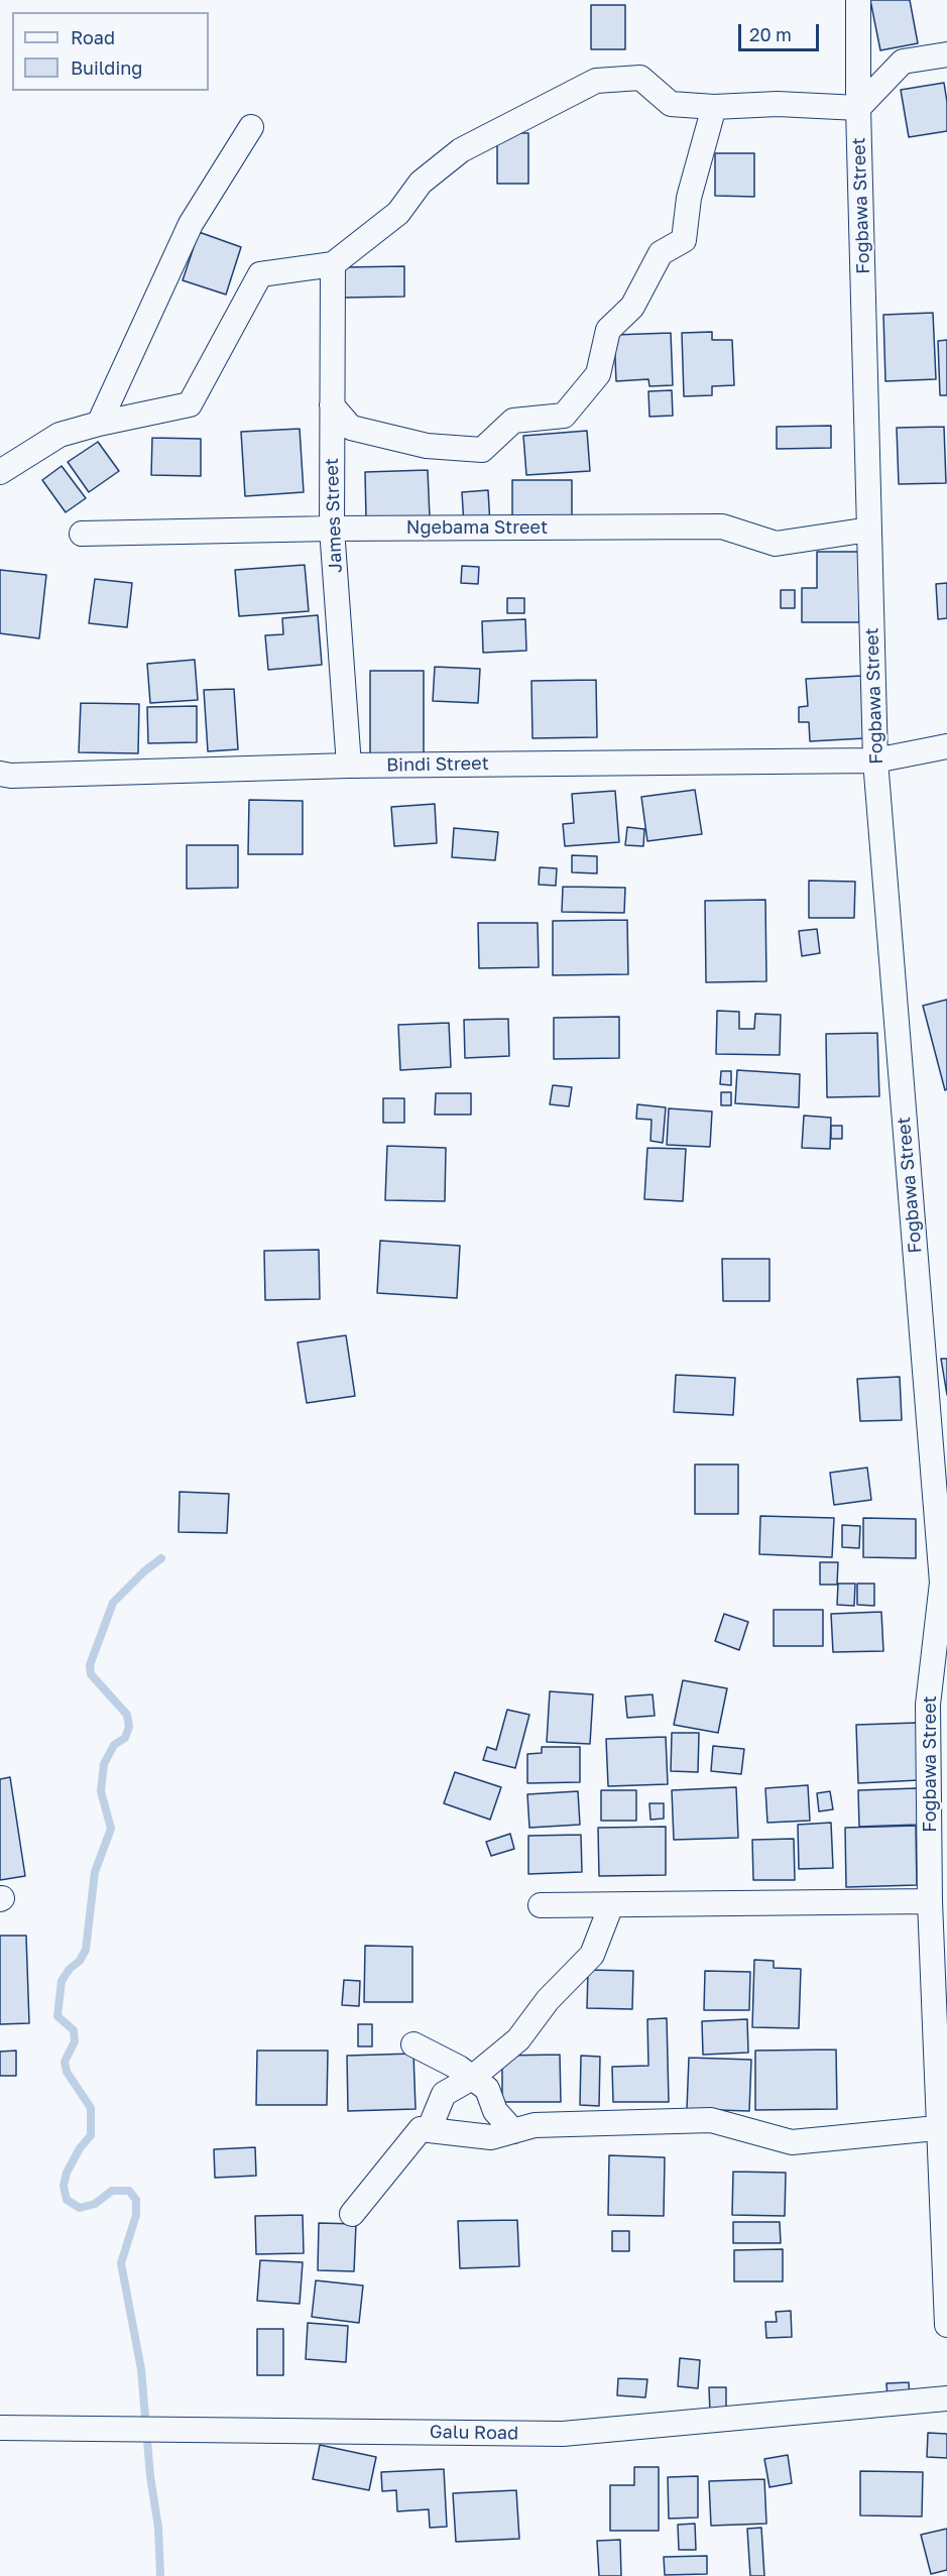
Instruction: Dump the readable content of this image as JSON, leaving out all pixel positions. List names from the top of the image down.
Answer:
{
  "streets": {
    "street": [
      "Fogbawa Street",
      "James Street",
      "Ngebama Street",
      "Bindi Street",
      "Galu Road"
    ]
  },
  "crossings": [
    ["Fogbawa Street", "Ngebama Street"],
    ["Fogbawa Street", "Bindi Street"],
    ["James Street", "Ngebama Street"],
    ["James Street", "Bindi Street"]
  ],
  "legend": ["Road", "Building"],
  "scale_bar": "20 m"
}
